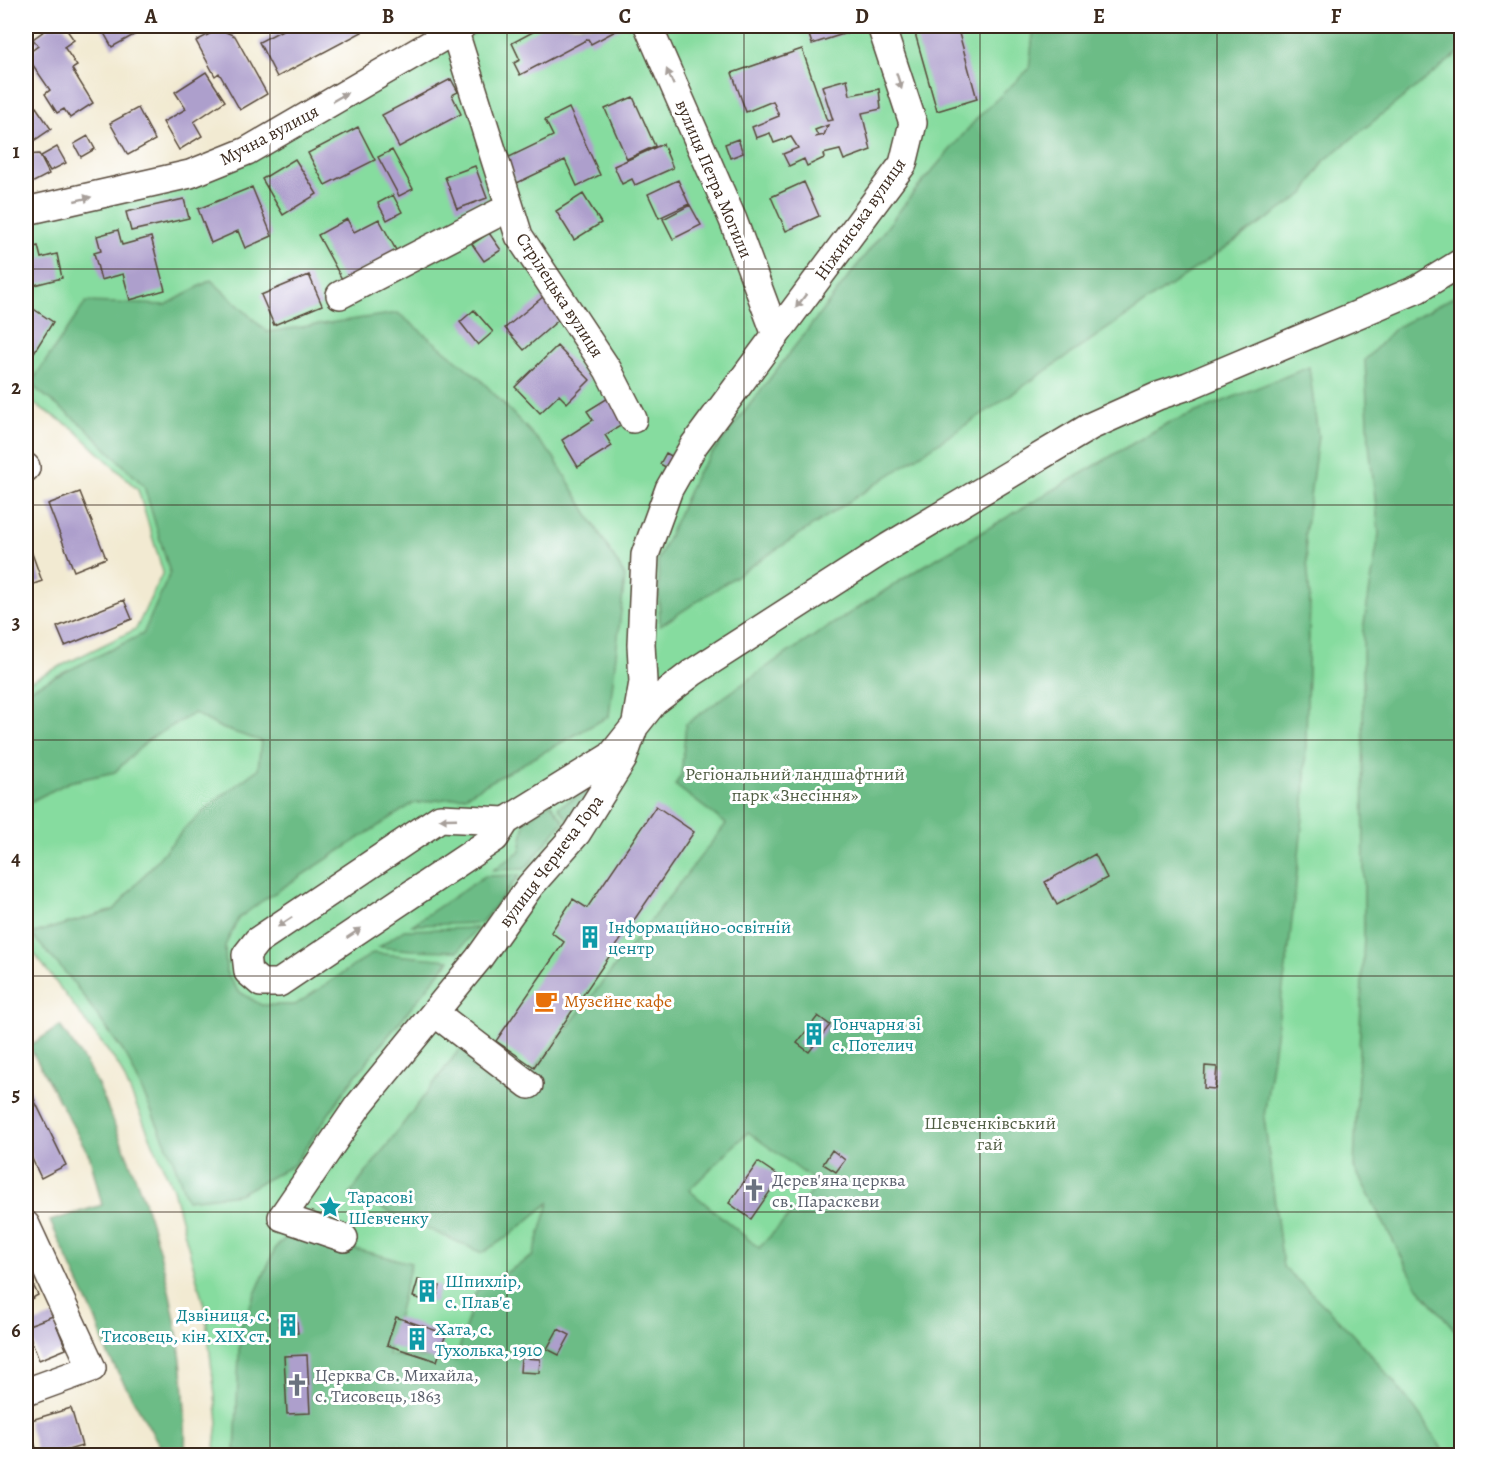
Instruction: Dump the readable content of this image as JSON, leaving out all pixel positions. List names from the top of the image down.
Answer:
{
  "streets": {
    "street": [
      "Мучна вулиця",
      "вулиця Петра Могили",
      "Ніжинська вулиця",
      "Стрілецька вулиця",
      "вулиця Чернеча Гора"
    ]
  },
  "crossings": [
    ["Мучна вулиця", "Стрілецька вулиця"],
    ["вулиця Петра Могили", "Ніжинська вулиця"],
    ["вулиця Петра Могили", "вулиця Чернеча Гора"],
    ["Ніжинська вулиця", "вулиця Чернеча Гора"]
  ],
  "one_way": ["вулиця Петра Могили", "Ніжинська вулиця"],
  "parks": ["Регіональний ландшафтний парк «Знесіння»", "Шевченківський гай"],
  "places": {
    "building": [
      "Інформаційно-освітній центр",
      "Гончарня зі с. Потелич",
      "Шпихлір, с. Плав'є",
      "Дзвіниця, с. Тисовець, кін. XIX ст.",
      "Хата, с. Тухолька, 1910"
    ],
    "cafe": ["Музейне кафе"],
    "church": ["Дерев'яна церква св. Параскеви", "Церква Св. Михайла, с. Тисовець, 1863"],
    "place": ["Тарасові Шевченку"]
  },
  "grid": {
    "columns": [
      "A",
      "B",
      "C",
      "D",
      "E",
      "F"
    ],
    "rows": [
      "1",
      "2",
      "3",
      "4",
      "5",
      "6"
    ]
  }
}
